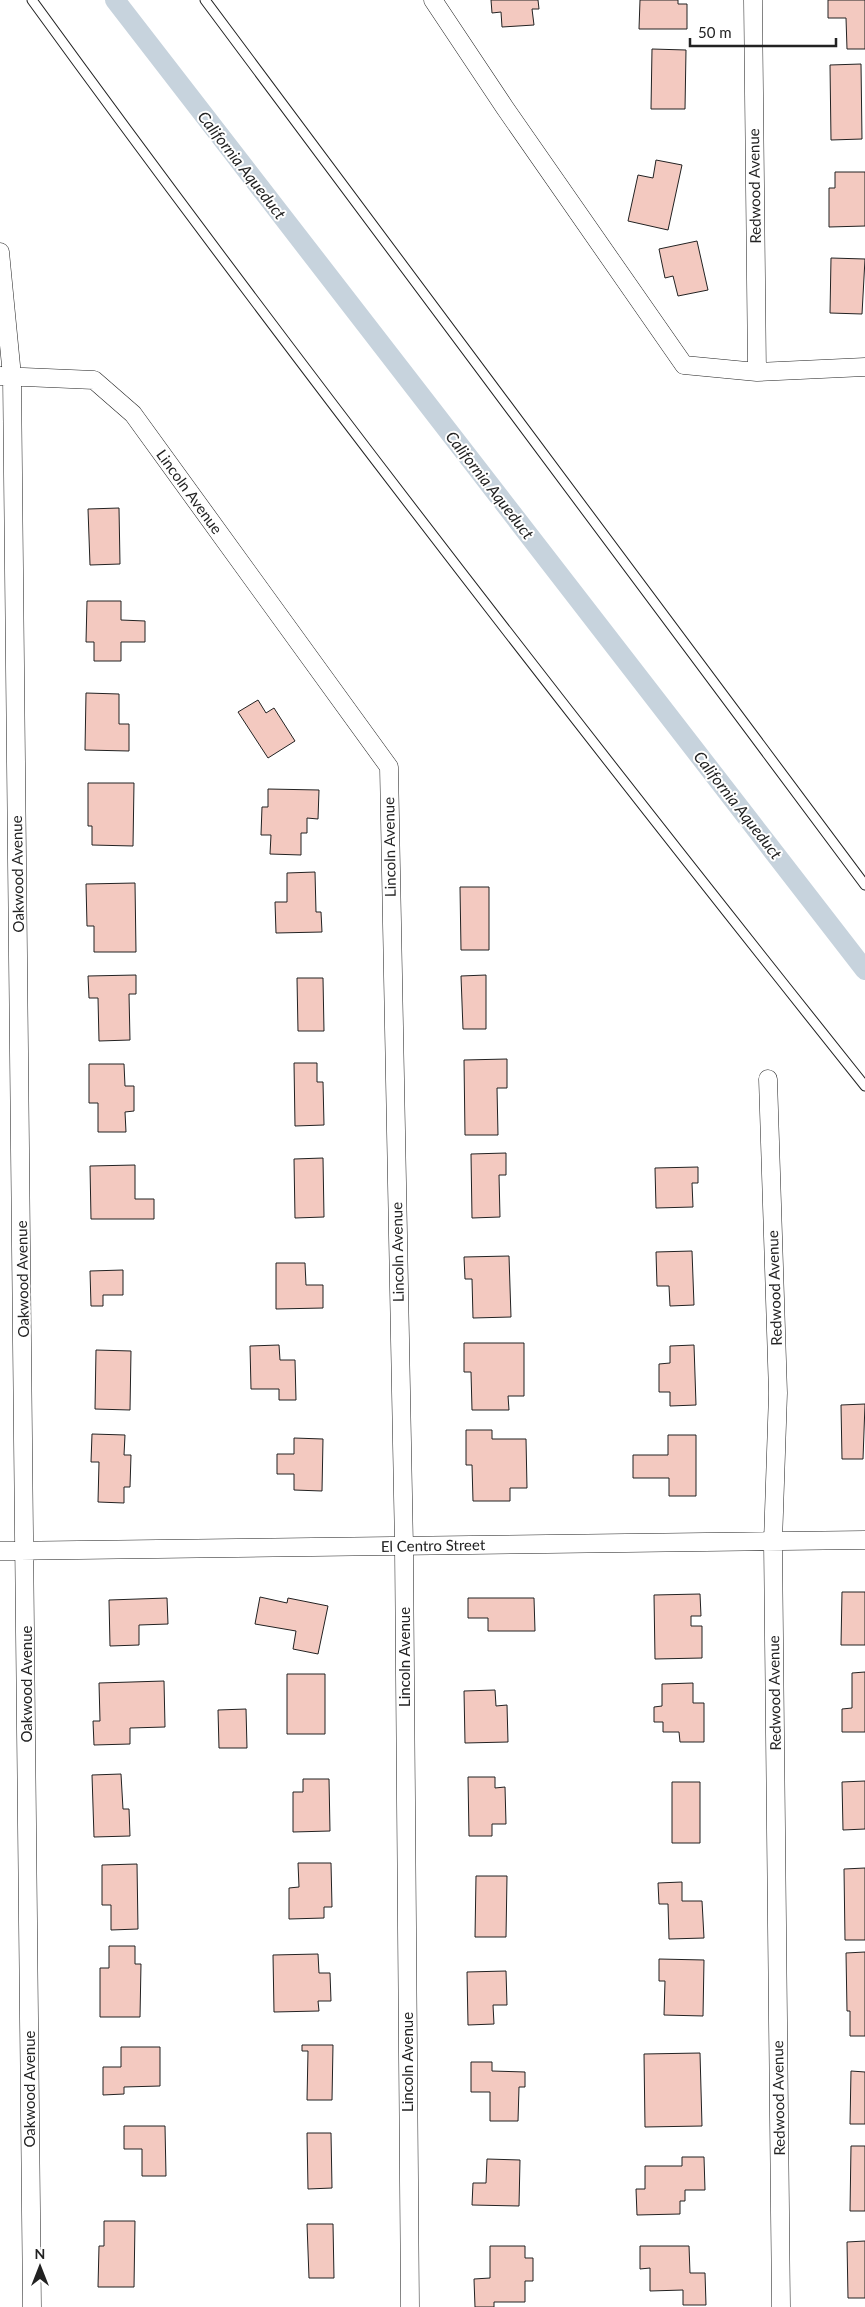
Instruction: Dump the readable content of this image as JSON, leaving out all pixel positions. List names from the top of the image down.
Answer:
{
  "streets": {
    "street": [
      "Redwood Avenue",
      "Lincoln Avenue",
      "Oakwood Avenue",
      "El Centro Street"
    ]
  },
  "crossings": [
    ["Redwood Avenue", "El Centro Street"],
    ["Lincoln Avenue", "Oakwood Avenue"],
    ["Lincoln Avenue", "El Centro Street"],
    ["Oakwood Avenue", "El Centro Street"]
  ],
  "water": ["California Aqueduct"],
  "scale_bar": "50 m",
  "north": "top"
}
